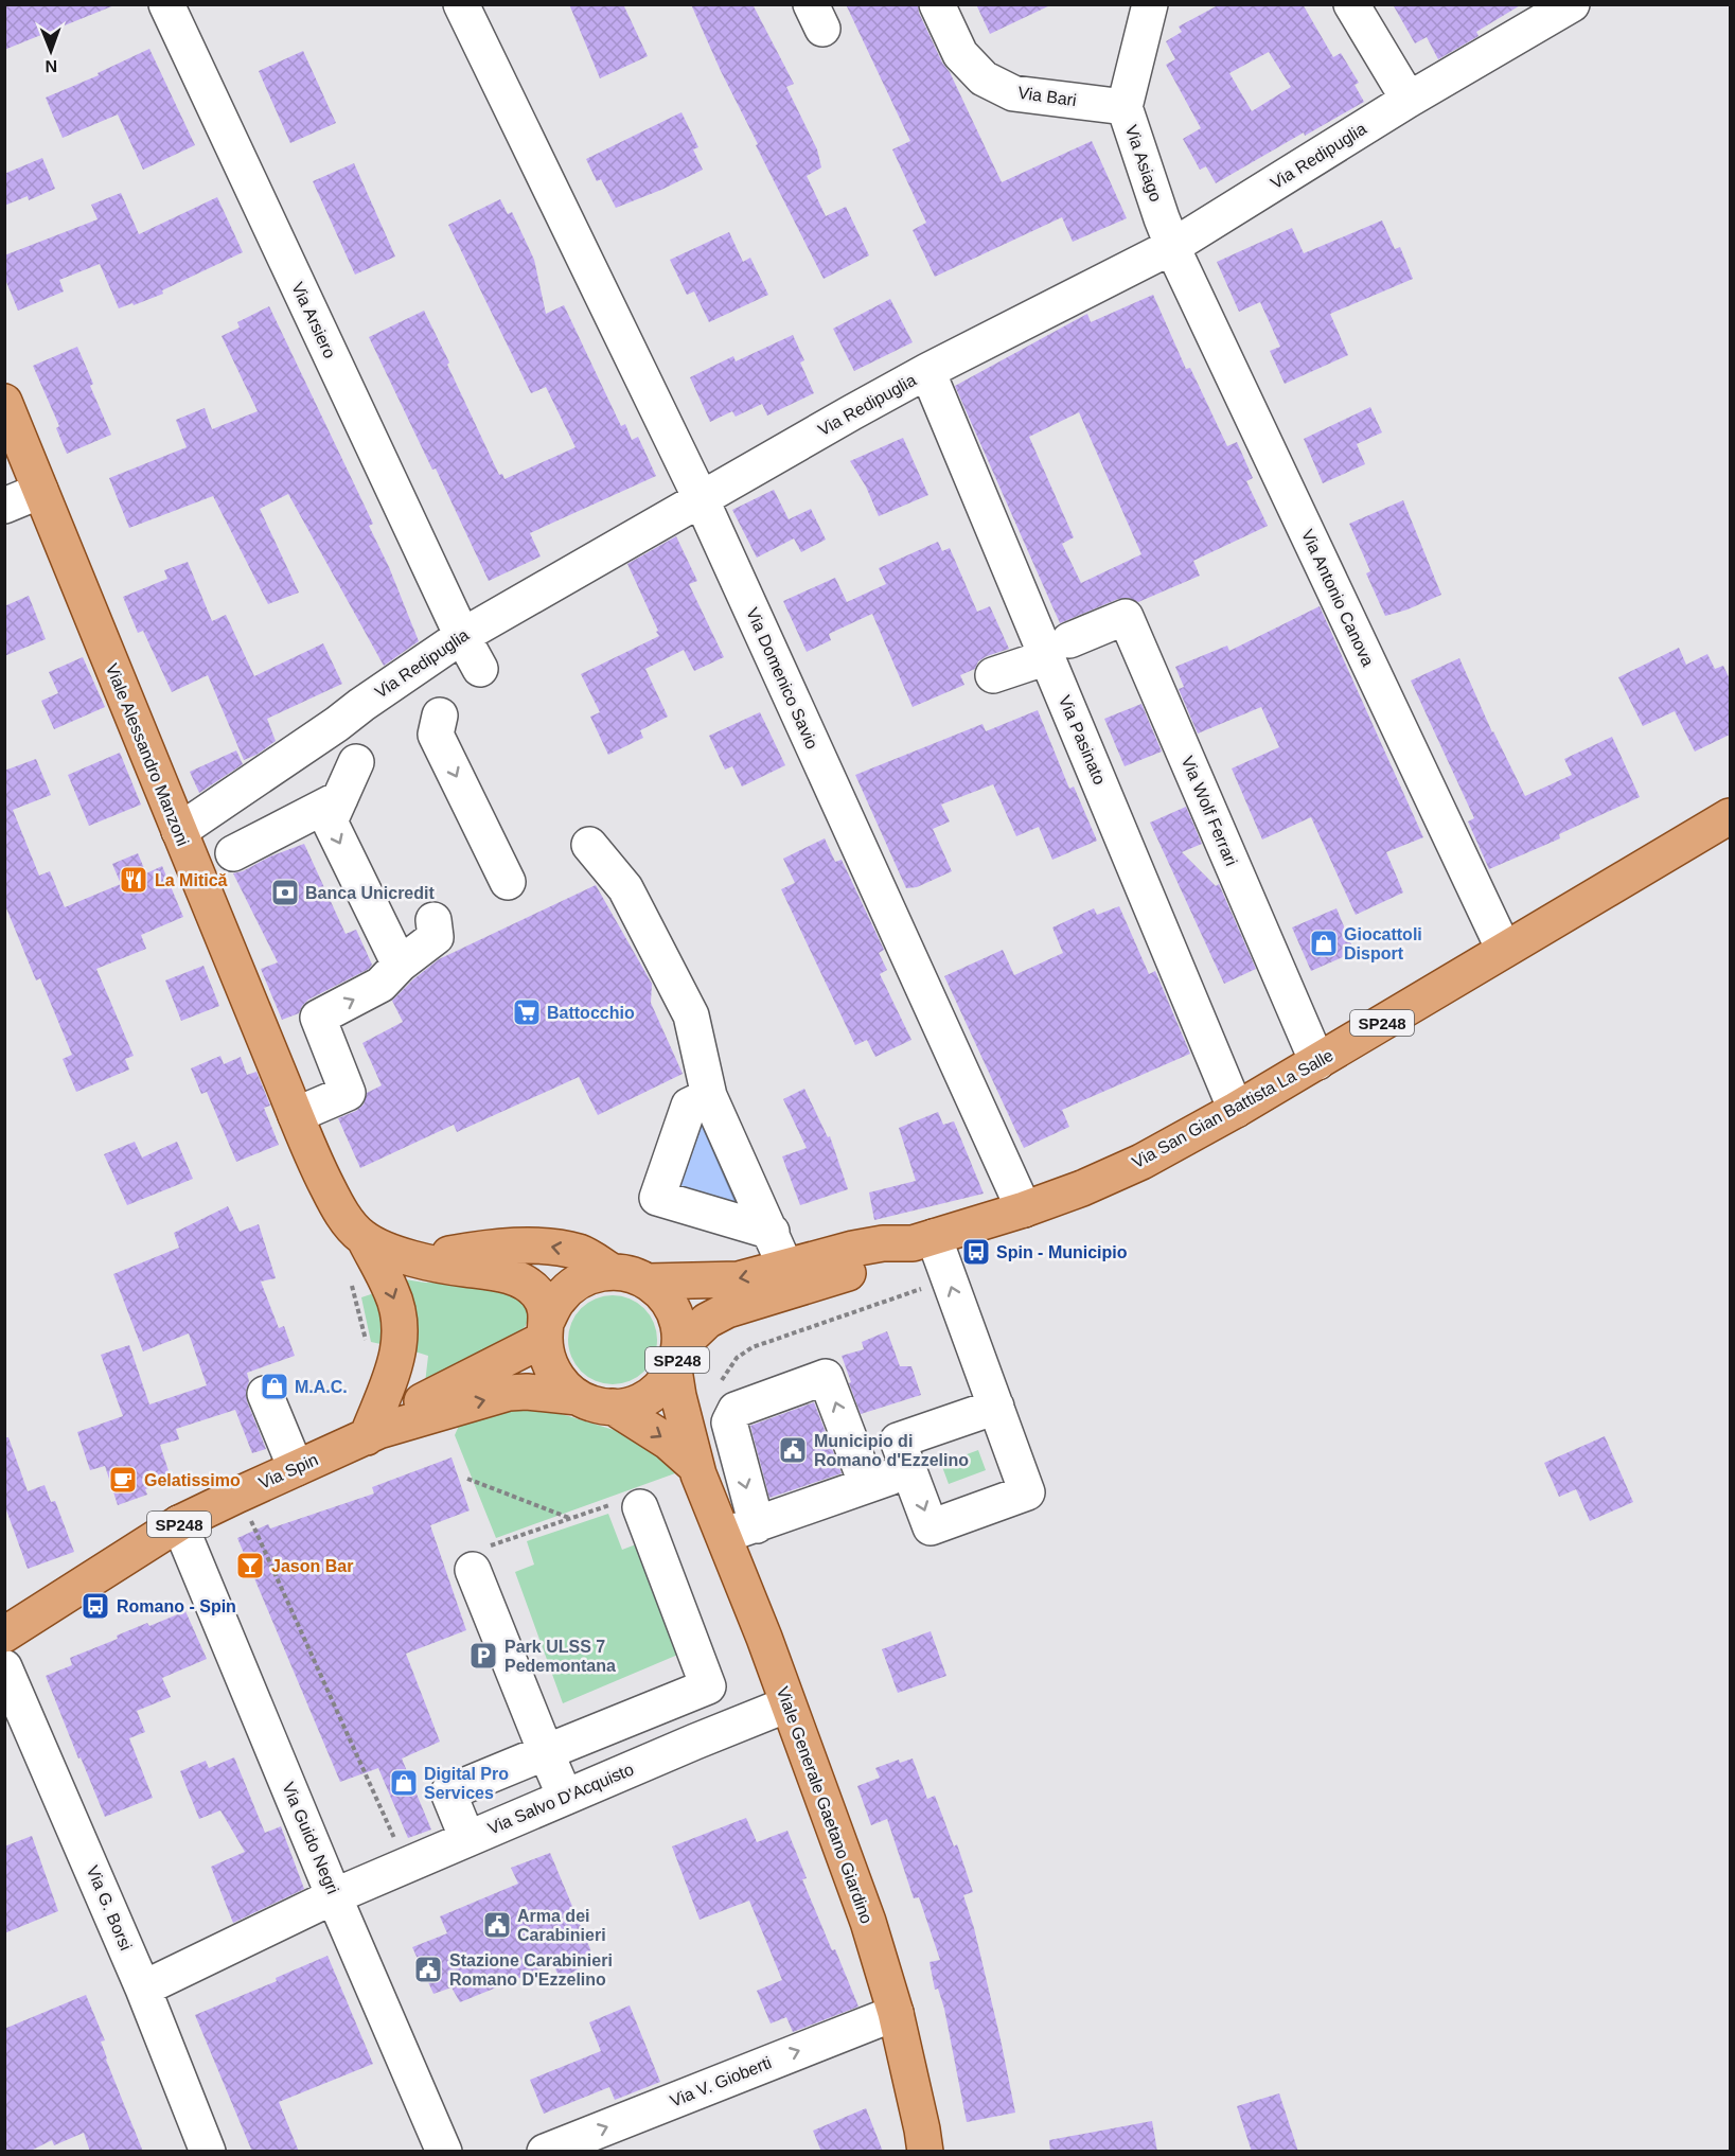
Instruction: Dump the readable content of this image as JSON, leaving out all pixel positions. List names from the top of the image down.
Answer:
{
  "streets": {
    "main road": [
      "Viale Alessandro Manzoni",
      "SP248",
      "Via San Gian Battista La Salle",
      "Via Spin",
      "Viale Generale Gaetano Giardino"
    ],
    "street": [
      "Via Bari",
      "Via Redipuglia",
      "Via Asiago",
      "Via Arsiero",
      "Via Antonio Canova",
      "Via Domenico Savio",
      "Via Pasinato",
      "Via Wolf Ferrari",
      "Via Salvo D'Acquisto",
      "Via Guido Negri",
      "Via G. Borsi",
      "Via V. Gioberti"
    ]
  },
  "crossings": [
    ["Via Bari", "Via Asiago"],
    ["Via Redipuglia", "Via Asiago"],
    ["Via Redipuglia", "Via Arsiero"],
    ["Via Redipuglia", "Via Antonio Canova"],
    ["Via Redipuglia", "Via Domenico Savio"],
    ["Via Redipuglia", "Via Pasinato"],
    ["Via Redipuglia", "Viale Alessandro Manzoni"],
    ["Via Asiago", "Via Antonio Canova"],
    ["Via Antonio Canova", "Via San Gian Battista La Salle"],
    ["Via Domenico Savio", "Via San Gian Battista La Salle"],
    ["Via Pasinato", "Via Wolf Ferrari"],
    ["Via Pasinato", "Via San Gian Battista La Salle"],
    ["Viale Alessandro Manzoni", "SP248"],
    ["Viale Alessandro Manzoni", "Via San Gian Battista La Salle"],
    ["Viale Alessandro Manzoni", "Via Spin"],
    ["Viale Alessandro Manzoni", "Viale Generale Gaetano Giardino"],
    ["Via Wolf Ferrari", "Via San Gian Battista La Salle"],
    ["SP248", "Via San Gian Battista La Salle"],
    ["SP248", "Via Spin"],
    ["SP248", "Viale Generale Gaetano Giardino"],
    ["Via San Gian Battista La Salle", "Via Spin"],
    ["Via San Gian Battista La Salle", "Viale Generale Gaetano Giardino"],
    ["Via Spin", "Viale Generale Gaetano Giardino"],
    ["Via Spin", "Via Guido Negri"],
    ["Via Salvo D'Acquisto", "Viale Generale Gaetano Giardino"],
    ["Via Salvo D'Acquisto", "Via Guido Negri"],
    ["Via Salvo D'Acquisto", "Via G. Borsi"],
    ["Viale Generale Gaetano Giardino", "Via V. Gioberti"]
  ],
  "one_way": ["Via V. Gioberti"],
  "places": {
    "restaurant": ["La Mitică"],
    "bank": ["Banca Unicredit"],
    "shop": ["Giocattoli Disport", "M.A.C.", "Digital Pro Services"],
    "supermarket": ["Battocchio"],
    "bus stop": ["Spin - Municipio", "Romano - Spin"],
    "public building": ["Municipio di Romano d'Ezzelino", "Arma dei Carabinieri", "Stazione Carabinieri Romano D'Ezzelino"],
    "cafe": ["Gelatissimo"],
    "bar": ["Jason Bar"],
    "parking": ["Park ULSS 7 Pedemontana"]
  },
  "north": "bottom"
}
